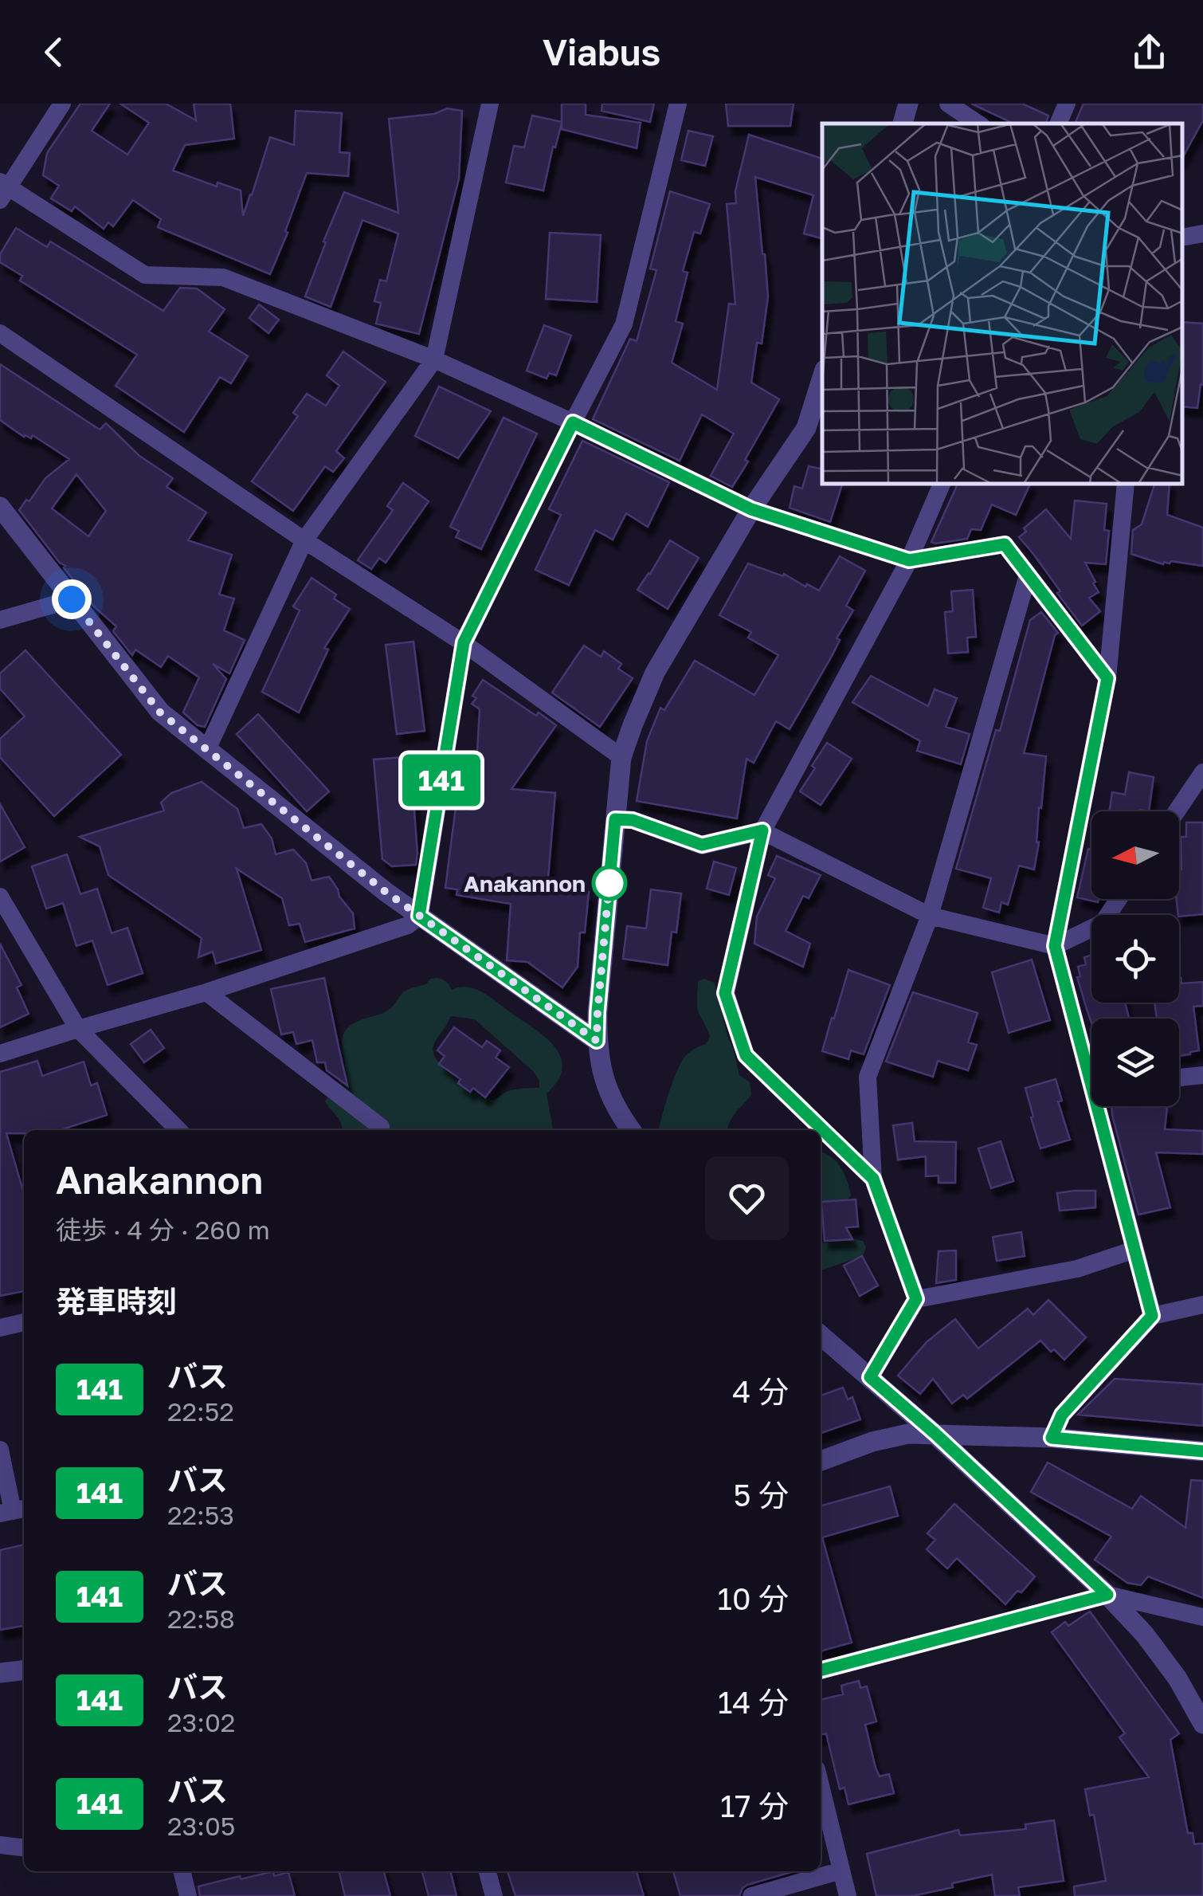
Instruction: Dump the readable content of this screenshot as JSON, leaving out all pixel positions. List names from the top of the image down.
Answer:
{
  "places": ["Anakannon"],
  "lines": ["bus line 141"],
  "north": "left",
  "page": {
    "header": "Viabus",
    "on_map": "141",
    "heading": [
      ["Anakannon", "徒歩 · 4 分 · 260 m"],
      "発車時刻"
    ],
    "list": [
      {
        "mark": "141",
        "name": "バス",
        "note": "22:52",
        "value": "4 分"
      },
      {
        "mark": "141",
        "name": "バス",
        "note": "22:53",
        "value": "5 分"
      },
      {
        "mark": "141",
        "name": "バス",
        "note": "22:58",
        "value": "10 分"
      },
      {
        "mark": "141",
        "name": "バス",
        "note": "23:02",
        "value": "14 分"
      },
      {
        "mark": "141",
        "name": "バス",
        "note": "23:05",
        "value": "17 分"
      }
    ]
  }
}
